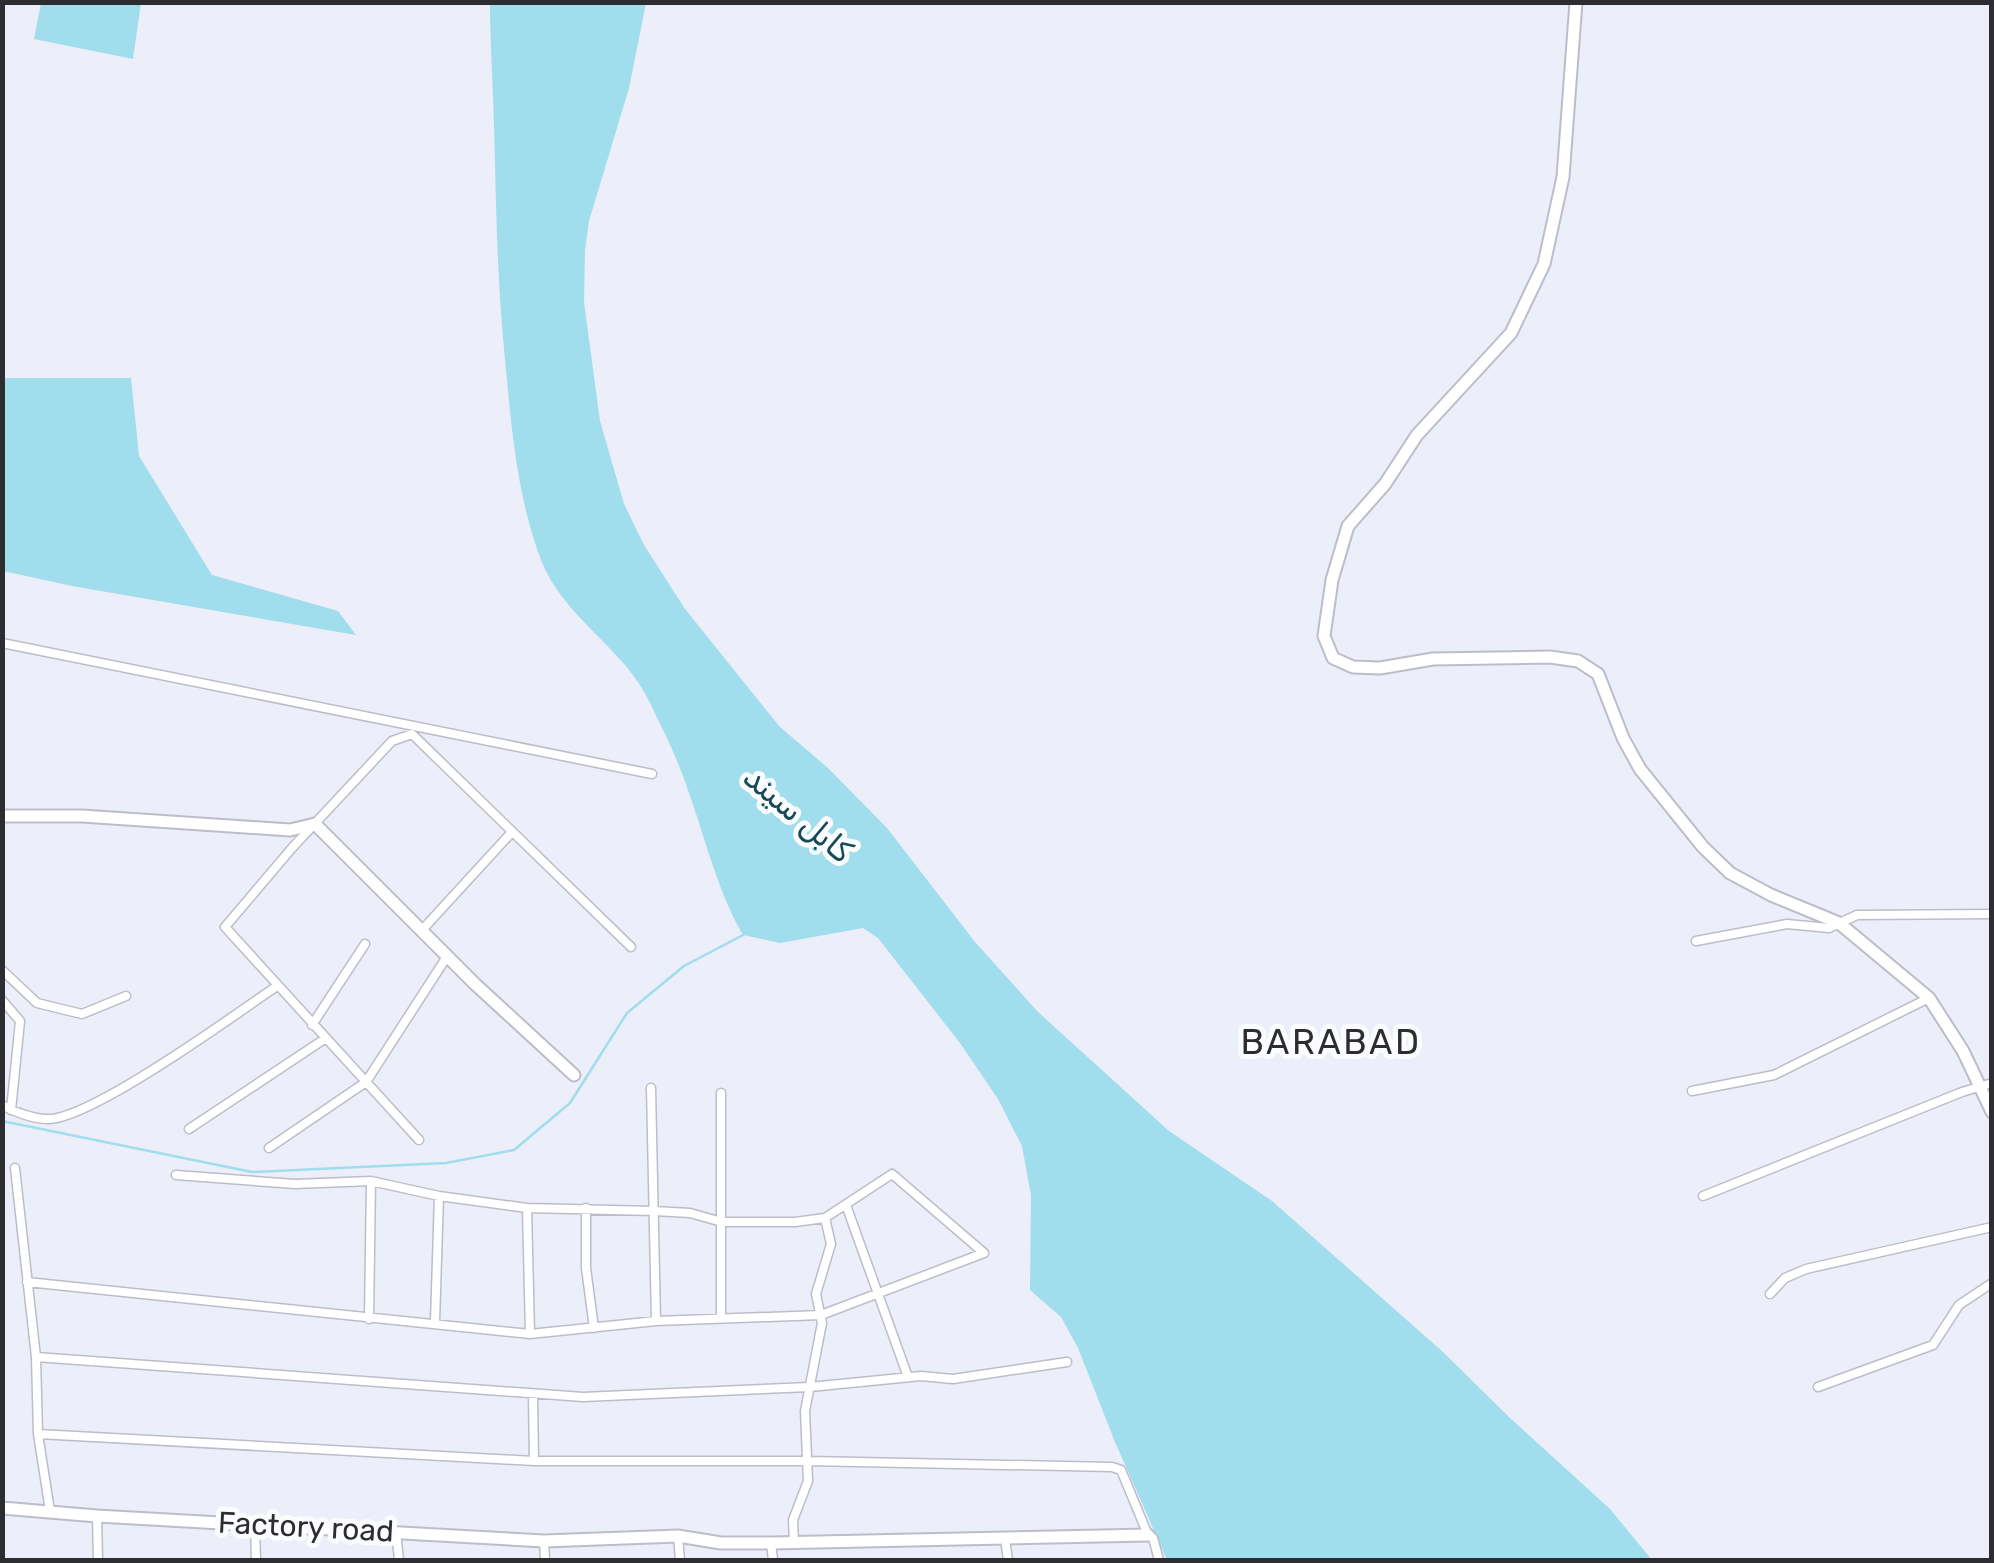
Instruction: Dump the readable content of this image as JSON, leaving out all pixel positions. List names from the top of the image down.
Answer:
{
  "streets": {
    "street": ["Factory road"]
  },
  "districts": ["BARABAD"],
  "water": ["کابل سيند"]
}
